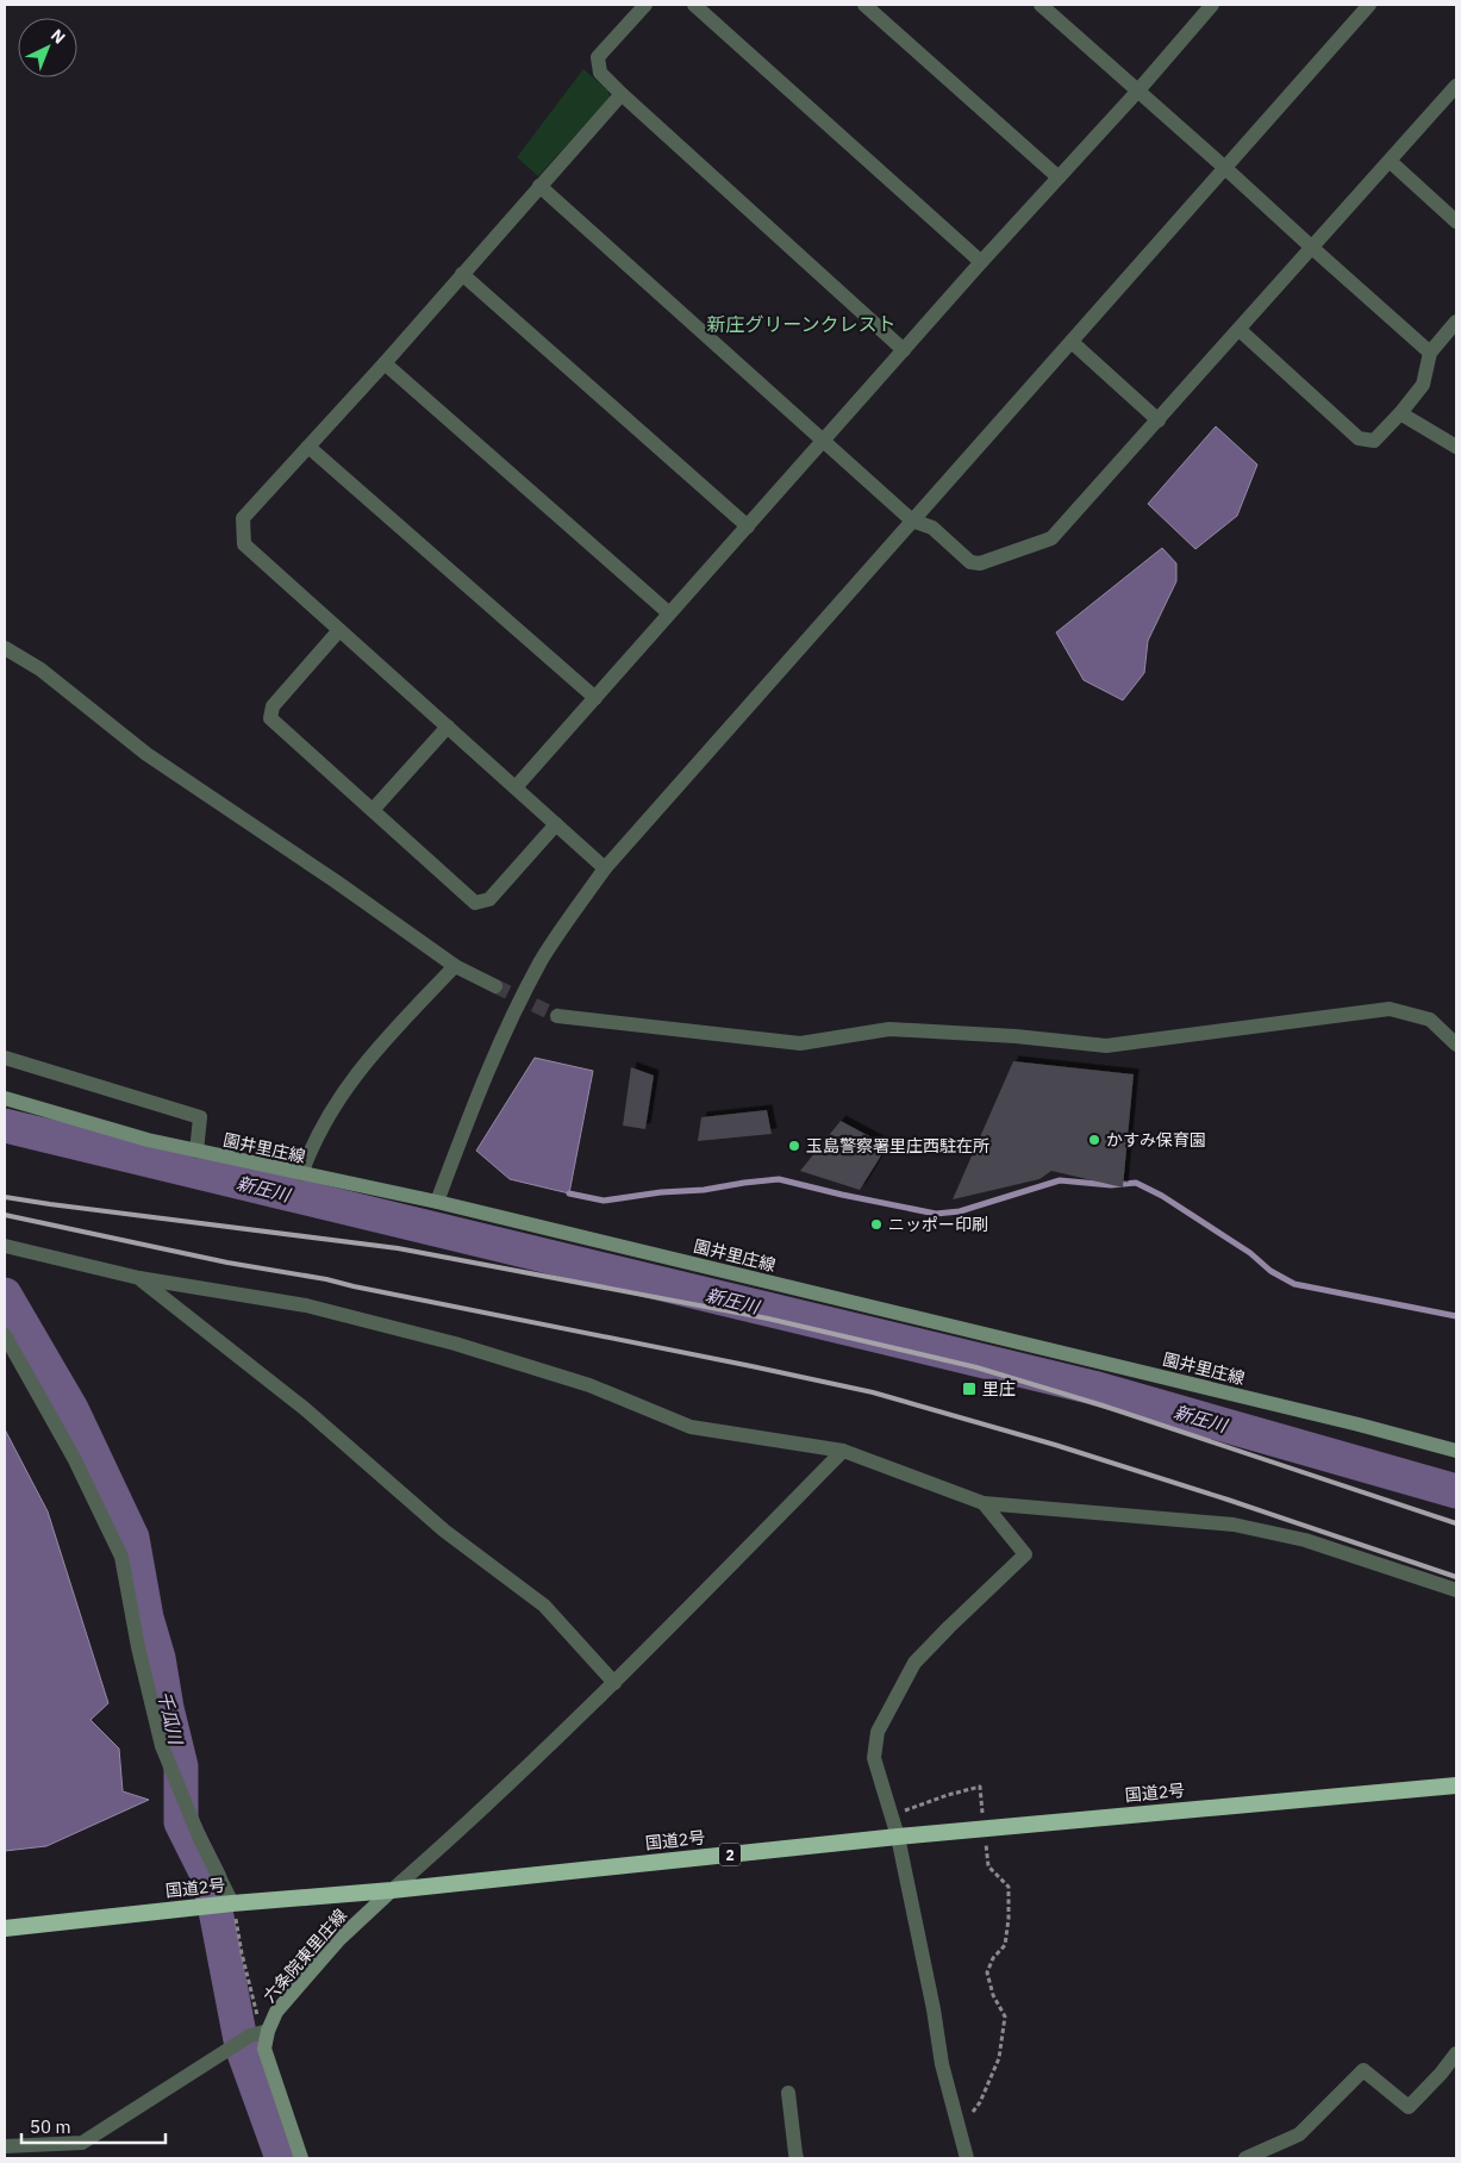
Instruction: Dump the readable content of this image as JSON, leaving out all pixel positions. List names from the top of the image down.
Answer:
{
  "streets": {
    "highway": ["国道2号", "2"],
    "main road": ["園井里庄線", "六条院東里庄線"]
  },
  "crossings": [
    ["国道2号", "六条院東里庄線"]
  ],
  "districts": ["新庄グリーンクレスト"],
  "water": ["新圧川", "千瓜川"],
  "places": {
    "other": ["かすみ保育園", "玉島警察署里庄西駐在所", "ニッポー印刷"],
    "transit": ["里庄"]
  },
  "scale_bar": "50 m",
  "north": "top right"
}
